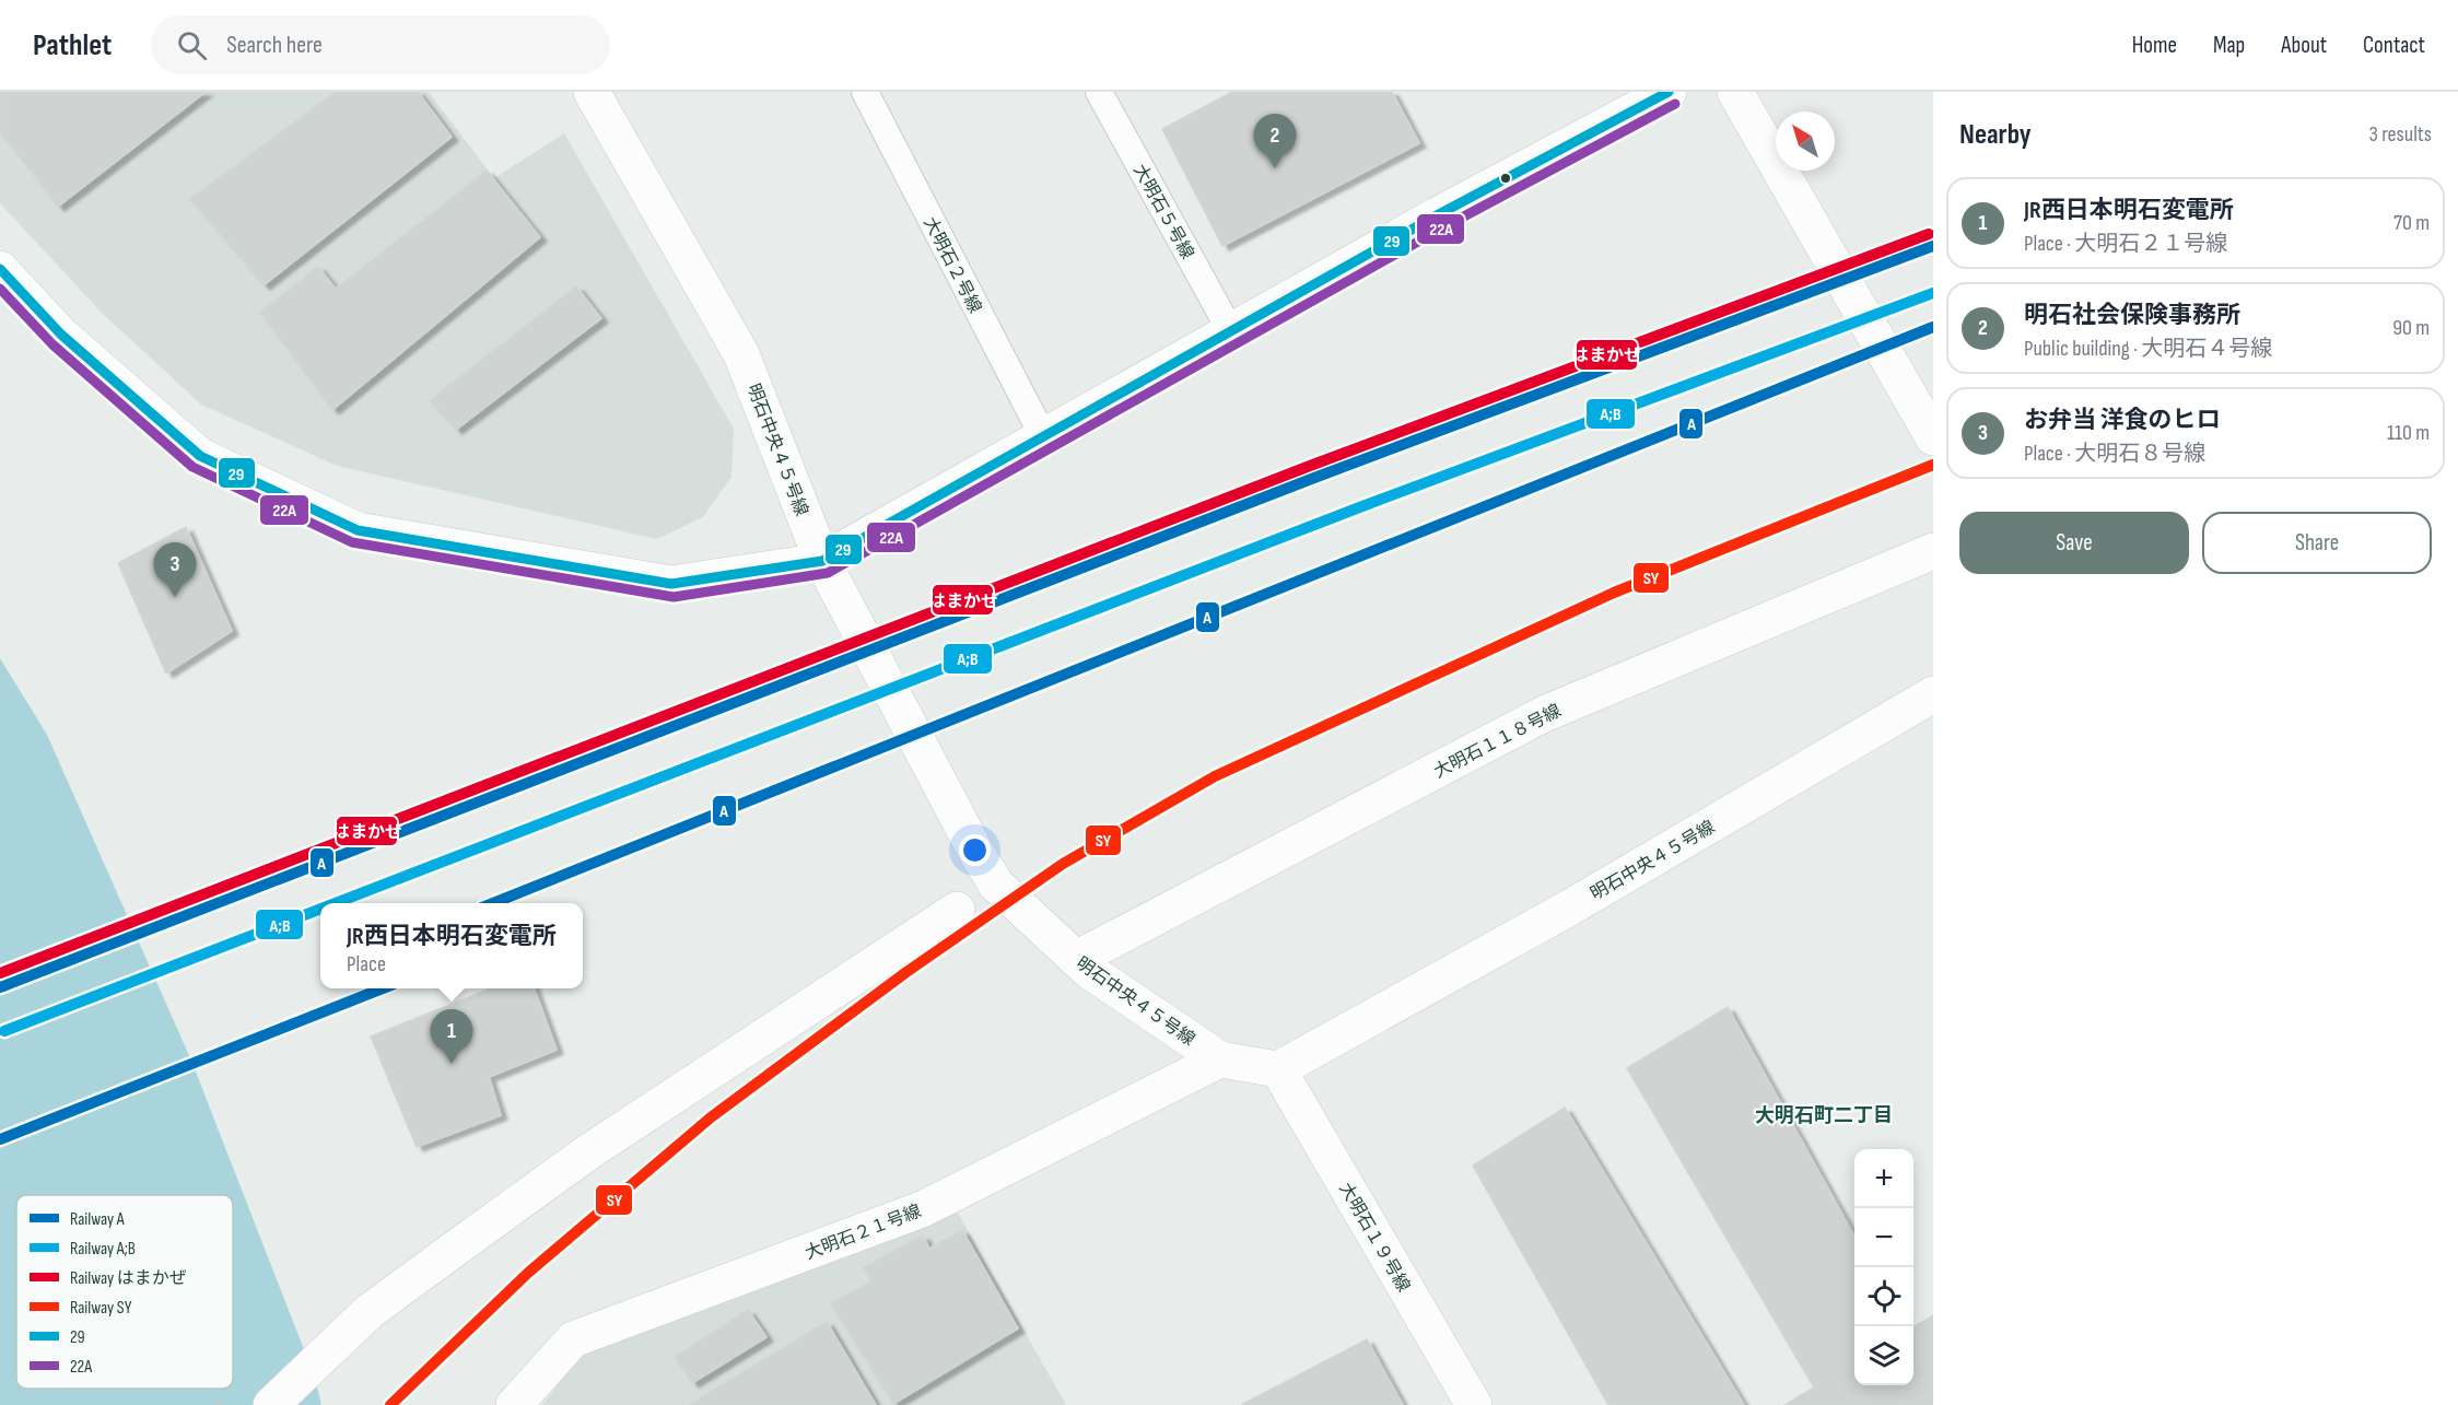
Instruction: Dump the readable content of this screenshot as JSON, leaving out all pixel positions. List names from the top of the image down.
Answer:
{
  "streets": {
    "street": [
      "明石中央４５号線",
      "大明石１１８号線",
      "大明石２１号線",
      "大明石１９号線"
    ],
    "lane": ["大明石５号線", "大明石２号線"]
  },
  "crossings": [
    ["明石中央４５号線", "大明石１１８号線"],
    ["明石中央４５号線", "大明石２１号線"],
    ["明石中央４５号線", "大明石１９号線"]
  ],
  "districts": ["大明石町二丁目"],
  "lines": [
    "transit line 29",
    "transit line 22A",
    "rail line はまかぜ",
    "rail line A",
    "rail line A;B",
    "rail line SY"
  ],
  "legend": [
    "Railway A",
    "Railway A;B",
    "Railway はまかぜ",
    "Railway SY",
    "29",
    "22A"
  ],
  "north": "top left",
  "page": {
    "header": "Pathlet",
    "search": "Search here",
    "nav": [
      "Home",
      "Map",
      "About",
      "Contact"
    ],
    "heading": ["Nearby", "3 results"],
    "pins": ["2", "3", "1"],
    "list": [
      {
        "mark": "1",
        "name": "JR西日本明石変電所",
        "note": "Place · 大明石２１号線",
        "value": "70 m"
      },
      {
        "mark": "2",
        "name": "明石社会保険事務所",
        "note": "Public building · 大明石４号線",
        "value": "90 m"
      },
      {
        "mark": "3",
        "name": "お弁当 洋食のヒロ",
        "note": "Place · 大明石８号線",
        "value": "110 m"
      }
    ],
    "buttons": ["Save", "Share"],
    "popup": ["JR西日本明石変電所", "Place"],
    "map_buttons": ["+", "−"]
  }
}
